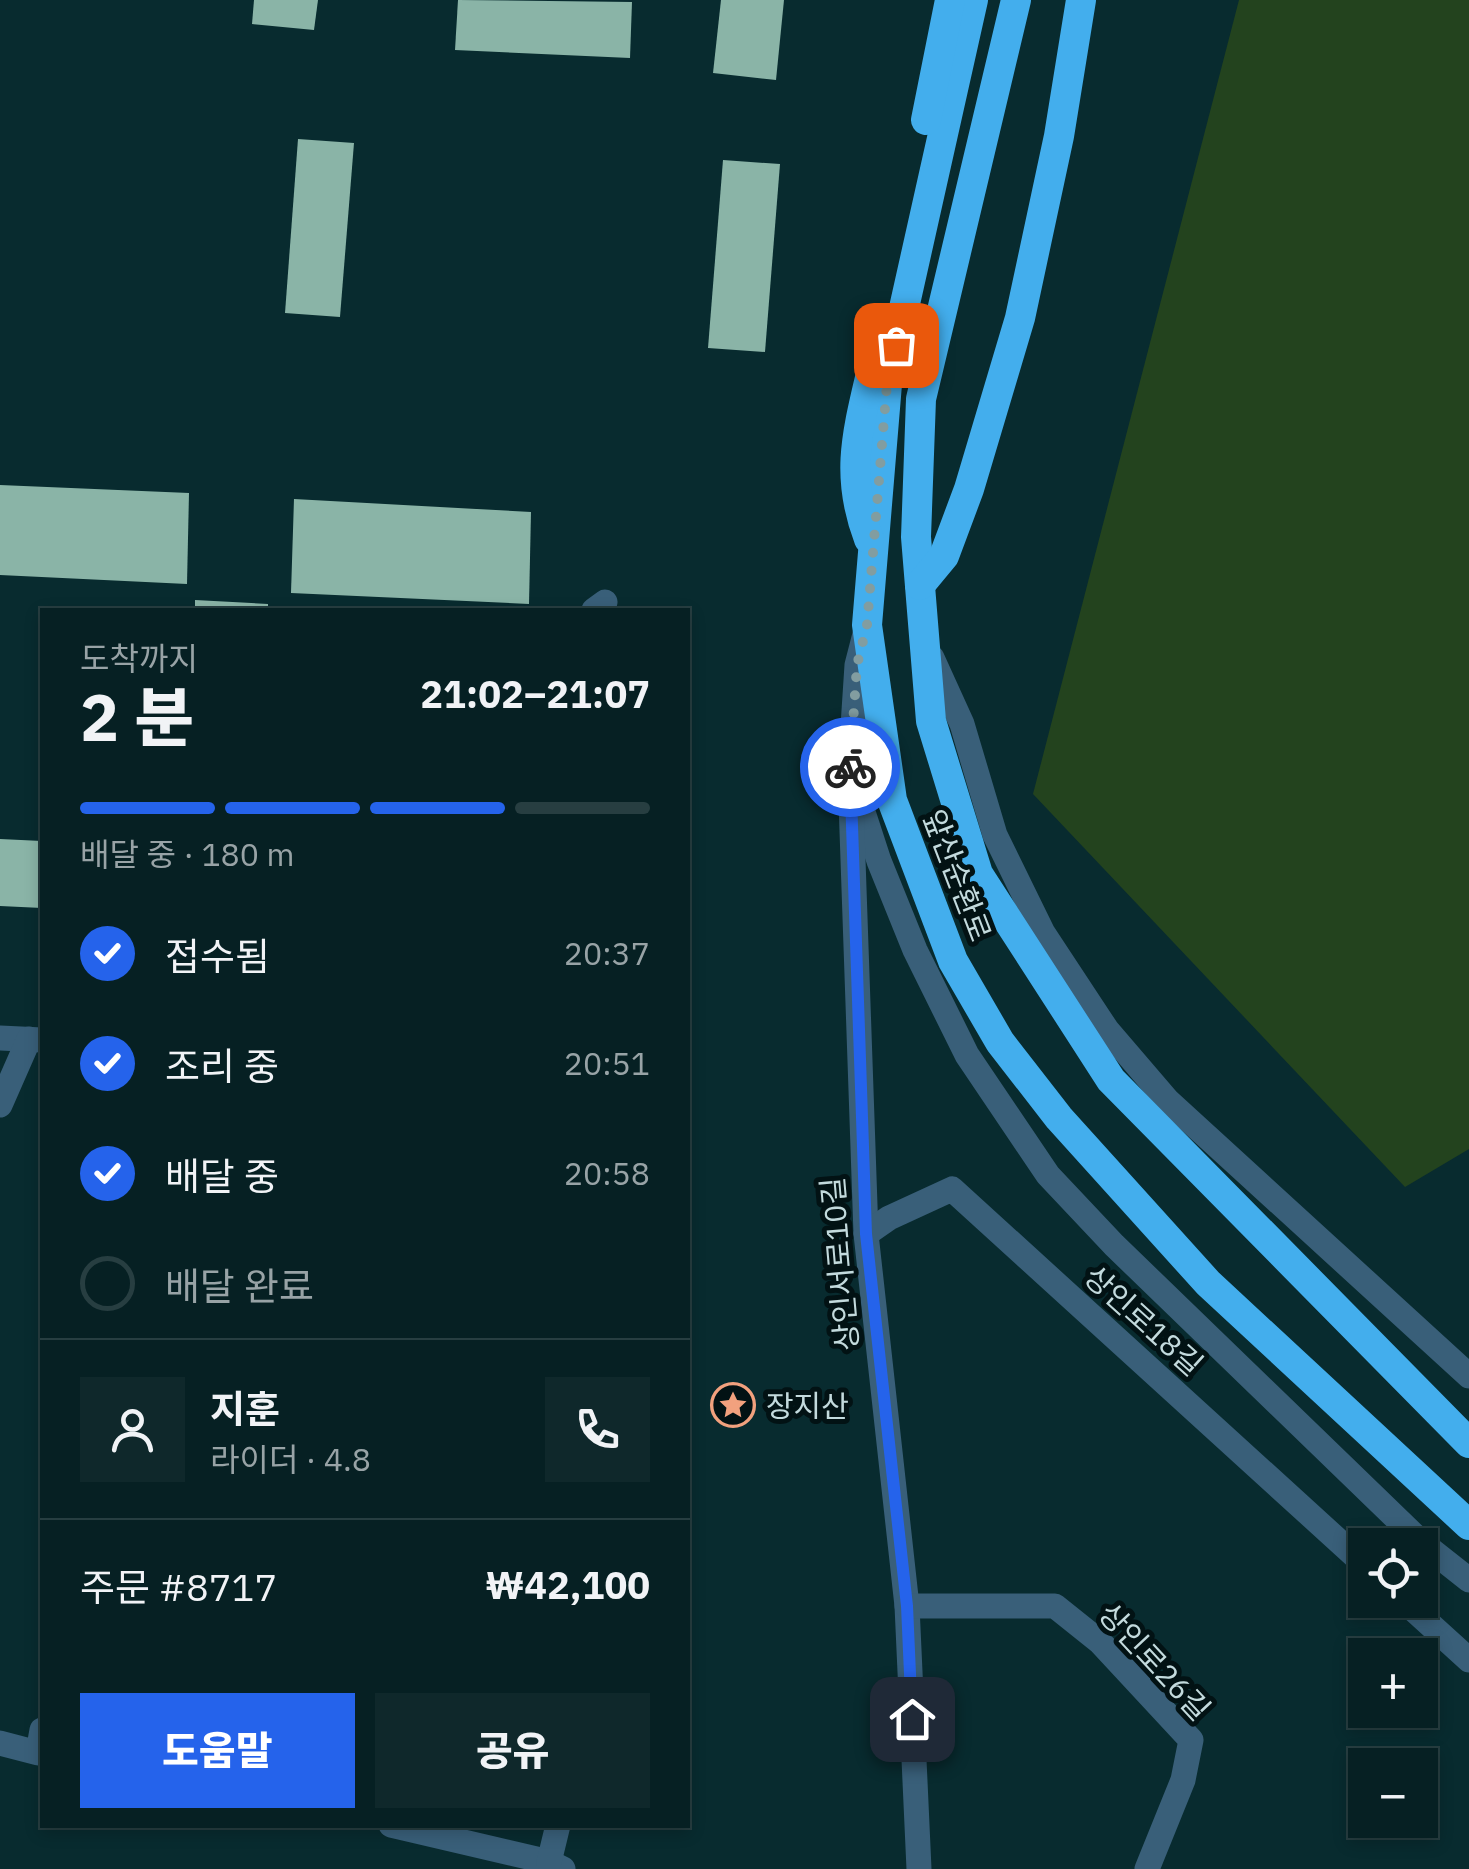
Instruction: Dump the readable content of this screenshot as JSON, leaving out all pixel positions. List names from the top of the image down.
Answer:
{
  "streets": {
    "highway": ["앞산순환로"],
    "street": ["상인서로10길", "상인로18길", "상인로26길"]
  },
  "crossings": [
    ["앞산순환로", "상인서로10길"],
    ["상인서로10길", "상인로18길"],
    ["상인서로10길", "상인로26길"]
  ],
  "places": {
    "place": ["장지산"]
  },
  "page": {
    "heading": ["2 분", "도착까지", "21:02–21:07"],
    "panel": [
      "지훈",
      "라이더 · 4.8",
      "주문 #8717",
      "₩42,100"
    ],
    "bar": "배달 중 · 180 m",
    "list": [
      ["접수됨", "20:37"],
      ["조리 중", "20:51"],
      ["배달 중", "20:58"],
      "배달 완료"
    ],
    "map_buttons": ["+", "−"],
    "buttons": ["도움말", "공유"]
  }
}
